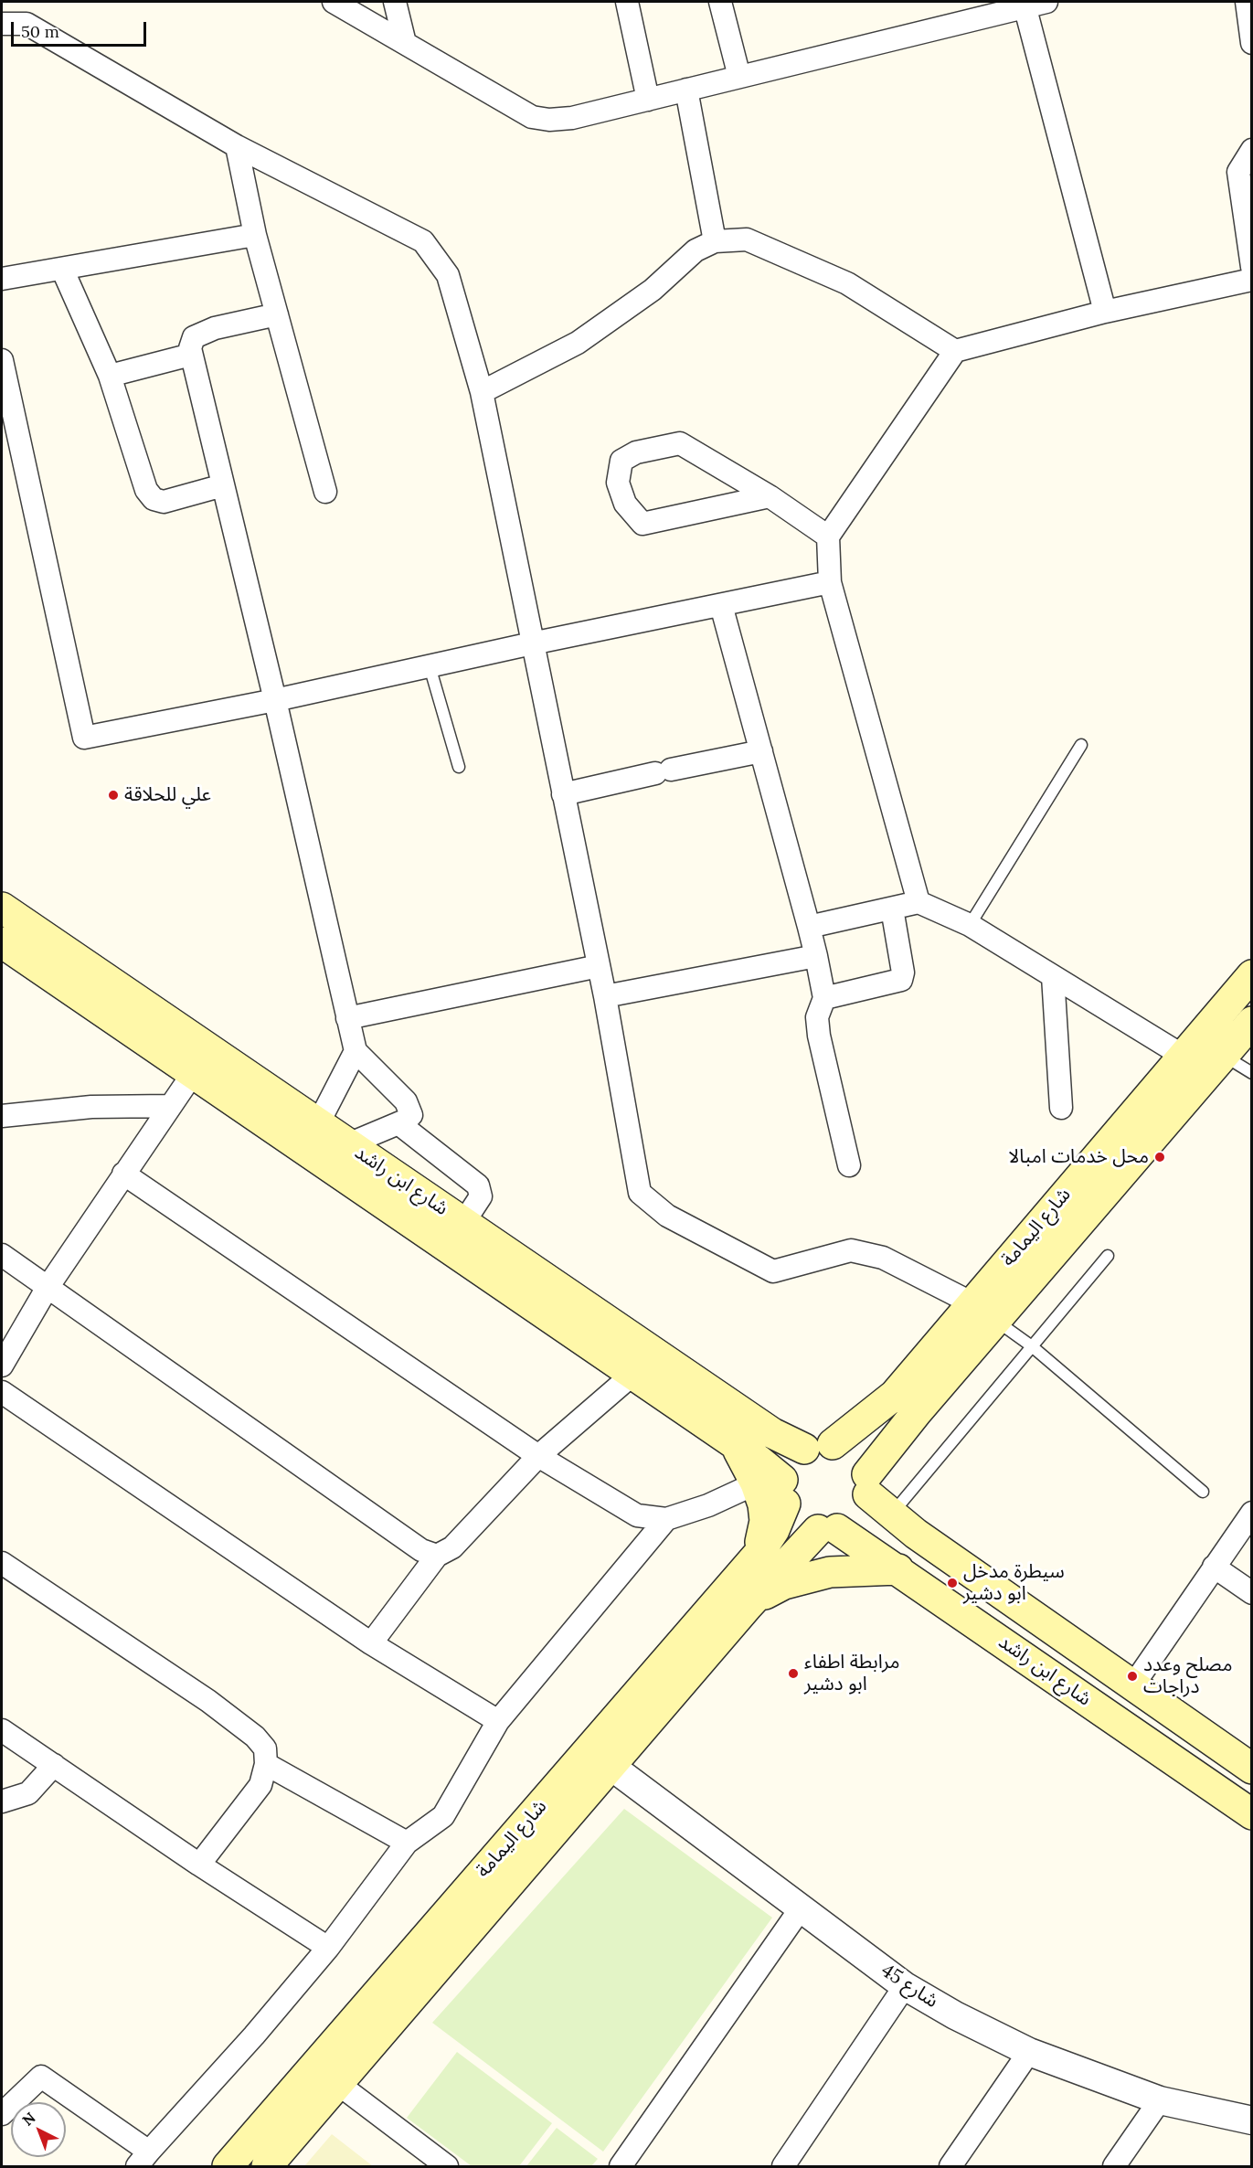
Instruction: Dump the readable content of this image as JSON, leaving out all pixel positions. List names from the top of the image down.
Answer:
{
  "streets": {
    "main road": ["شارع ابن راشد", "شارع اليمامة"],
    "street": ["شارع 45"]
  },
  "crossings": [
    ["شارع ابن راشد", "شارع اليمامة"],
    ["شارع اليمامة", "شارع 45"]
  ],
  "places": [
    "علي للحلاقة",
    "محل خدمات امبالا",
    "سيطرة مدخل ابو دشير",
    "مرابطة اطفاء ابو دشير",
    "مصلح وعدد دراجات"
  ],
  "scale_bar": "50 m",
  "north": "top left"
}
